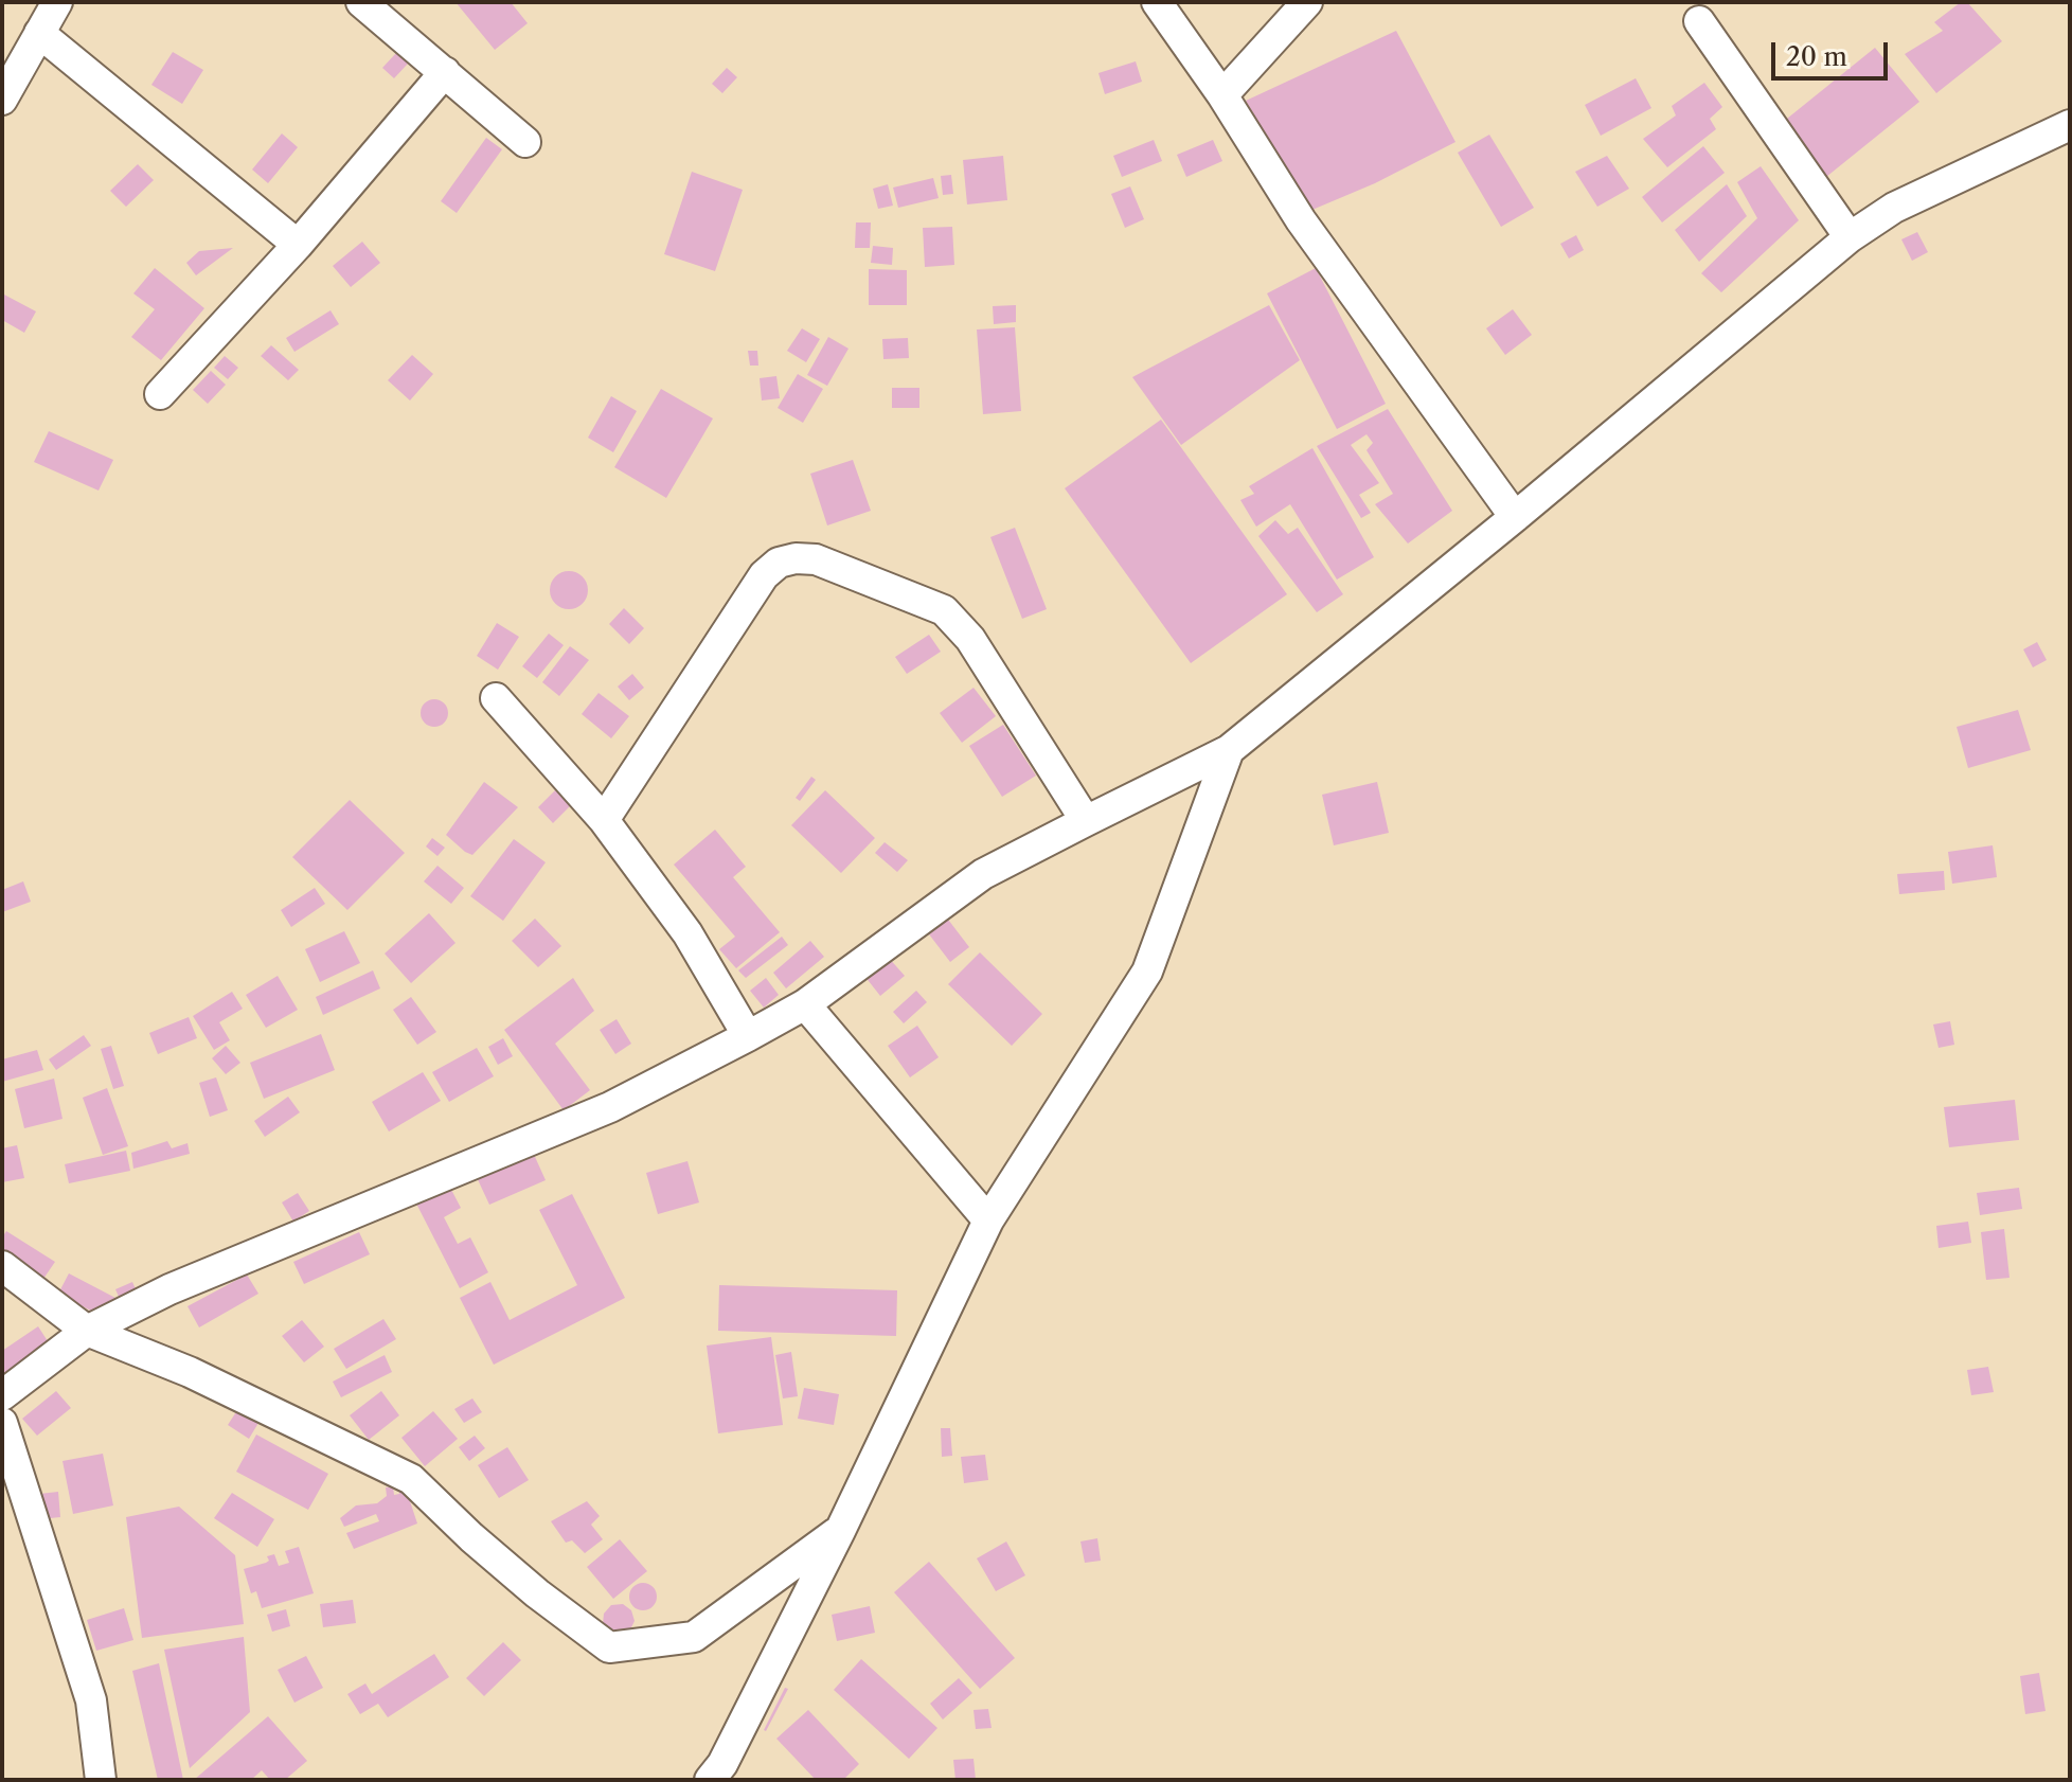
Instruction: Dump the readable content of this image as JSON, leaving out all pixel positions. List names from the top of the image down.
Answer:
{
  "scale_bar": "20 m"
}
